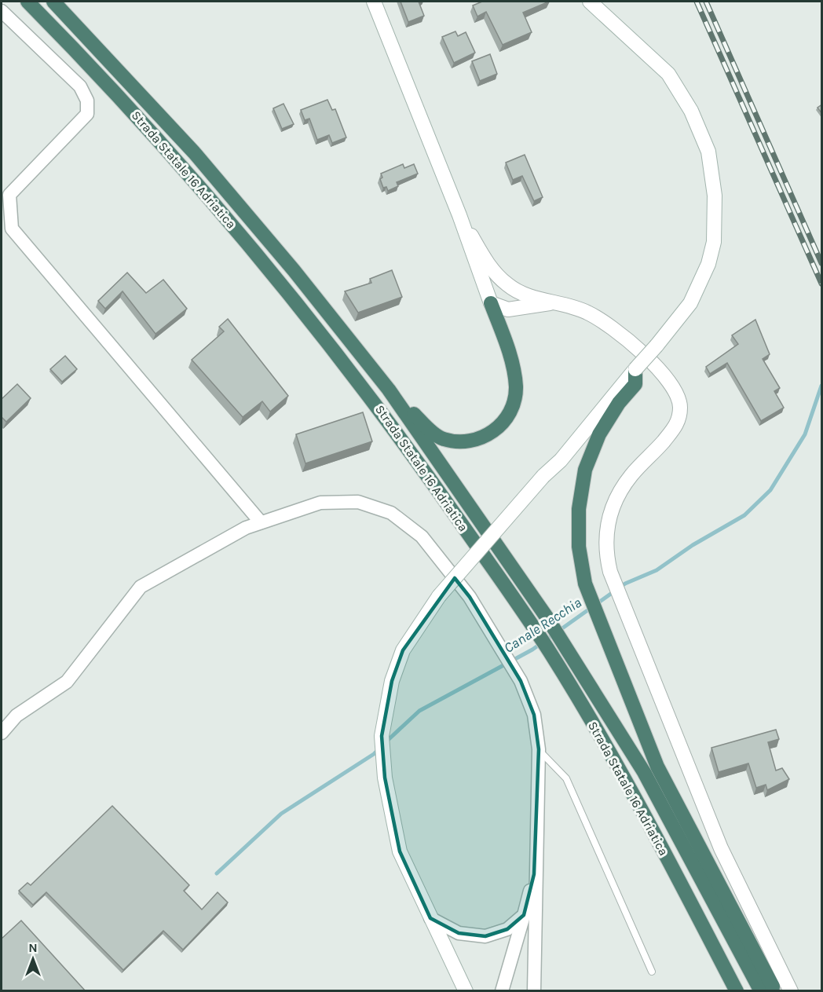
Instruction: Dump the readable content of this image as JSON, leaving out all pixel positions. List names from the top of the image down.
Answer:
{
  "streets": {
    "highway": ["Strada Statale 16 Adriatica"]
  },
  "water": ["Canale Recchia"],
  "north": "top"
}
